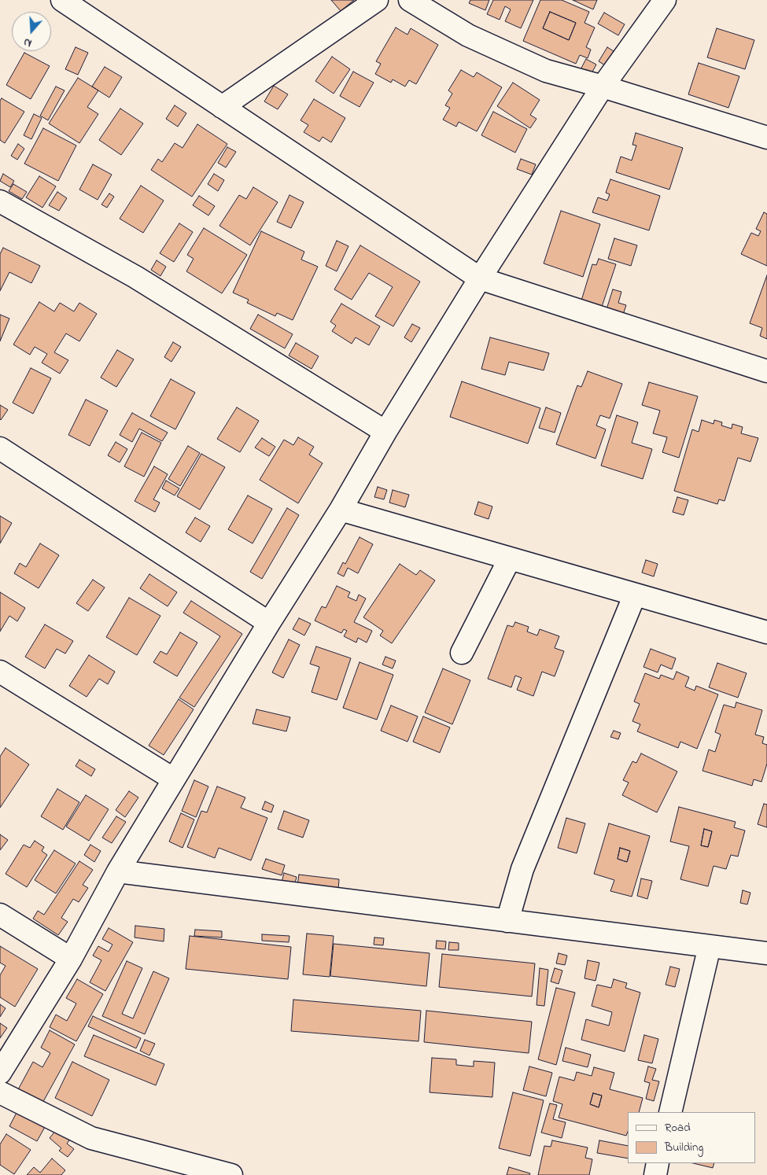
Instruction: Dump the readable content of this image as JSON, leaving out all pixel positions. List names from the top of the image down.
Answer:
{
  "legend": ["Road", "Building"],
  "north": "bottom"
}
